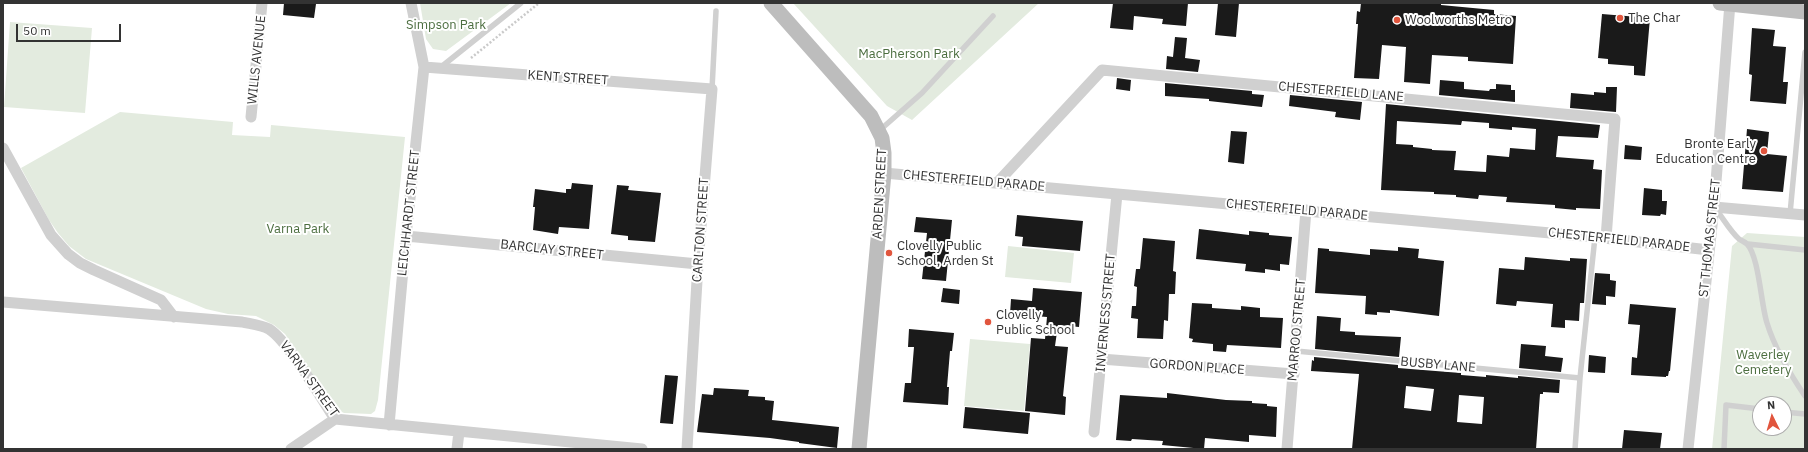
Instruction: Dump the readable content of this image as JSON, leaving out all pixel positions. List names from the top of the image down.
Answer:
{
  "streets": {
    "main road": ["ARDEN STREET"],
    "street": [
      "WILLS AVENUE",
      "KENT STREET",
      "CHESTERFIELD LANE",
      "CHESTERFIELD PARADE",
      "LEICHHARDT STREET",
      "CARLTON STREET",
      "ST THOMAS STREET",
      "BARCLAY STREET",
      "INVERNESS STREET",
      "MARROO STREET",
      "GORDON PLACE",
      "VARNA STREET"
    ],
    "lane": ["BUSBY LANE"]
  },
  "crossings": [
    ["KENT STREET", "LEICHHARDT STREET"],
    ["KENT STREET", "CARLTON STREET"],
    ["CHESTERFIELD LANE", "CHESTERFIELD PARADE"],
    ["CHESTERFIELD PARADE", "ARDEN STREET"],
    ["CHESTERFIELD PARADE", "ST THOMAS STREET"],
    ["CHESTERFIELD PARADE", "INVERNESS STREET"],
    ["CHESTERFIELD PARADE", "MARROO STREET"],
    ["LEICHHARDT STREET", "BARCLAY STREET"],
    ["LEICHHARDT STREET", "VARNA STREET"],
    ["CARLTON STREET", "BARCLAY STREET"],
    ["INVERNESS STREET", "GORDON PLACE"],
    ["MARROO STREET", "BUSBY LANE"],
    ["MARROO STREET", "GORDON PLACE"]
  ],
  "parks": [
    "Simpson Park",
    "MacPherson Park",
    "Varna Park",
    "Waverley Cemetery"
  ],
  "places": [
    "The Char",
    "Woolworths Metro",
    "Bronte Early Education Centre",
    "Clovelly Public School, Arden St",
    "Clovelly Public School"
  ],
  "scale_bar": "50 m",
  "north": "top"
}
